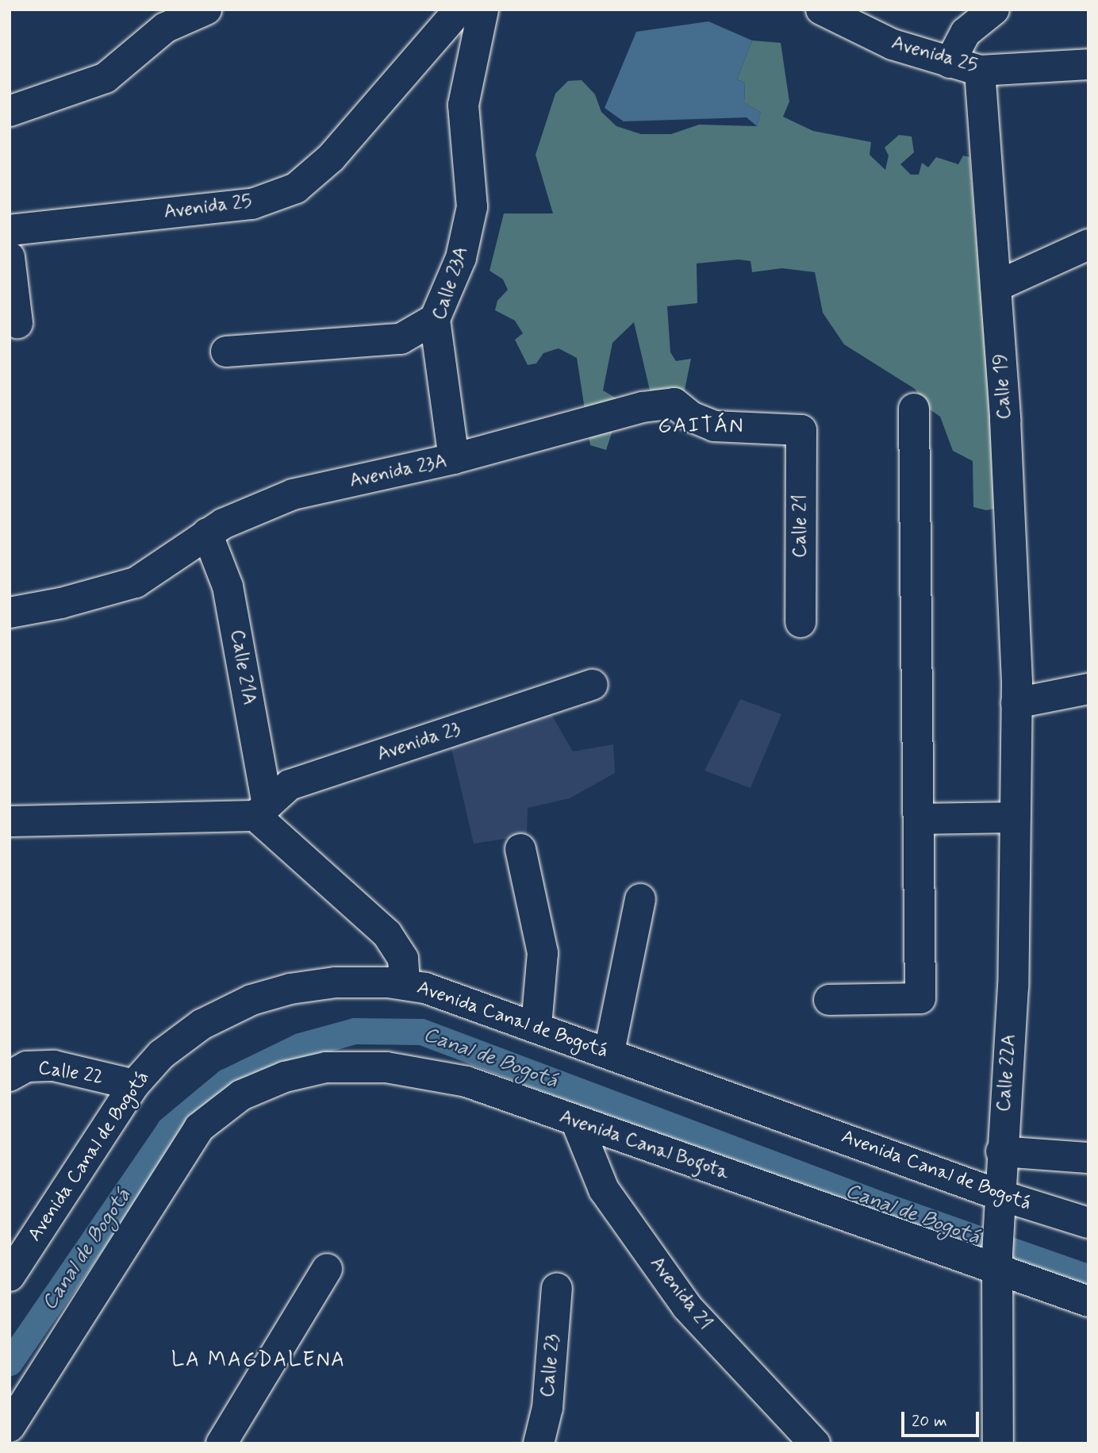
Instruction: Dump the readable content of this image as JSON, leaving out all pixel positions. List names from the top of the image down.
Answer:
{
  "streets": {
    "street": [
      "Avenida 25",
      "Calle 23A",
      "Calle 19",
      "Avenida 23A",
      "Calle 21",
      "Calle 21A",
      "Avenida 23",
      "Avenida Canal de Bogotá",
      "Calle 22",
      "Calle 22A",
      "Avenida Canal Bogota",
      "Avenida 21",
      "Calle 23"
    ]
  },
  "crossings": [
    ["Avenida 25", "Calle 19"],
    ["Calle 23A", "Avenida 23A"],
    ["Calle 19", "Calle 22A"],
    ["Avenida 23A", "Calle 21"],
    ["Avenida 23A", "Calle 21A"],
    ["Calle 21A", "Avenida 23"],
    ["Avenida Canal de Bogotá", "Calle 22"],
    ["Avenida Canal de Bogotá", "Calle 22A"],
    ["Calle 22A", "Avenida Canal Bogota"],
    ["Avenida Canal Bogota", "Avenida 21"]
  ],
  "districts": ["GAITÁN", "LA MAGDALENA"],
  "water": ["Canal de Bogotá"],
  "scale_bar": "20 m"
}
